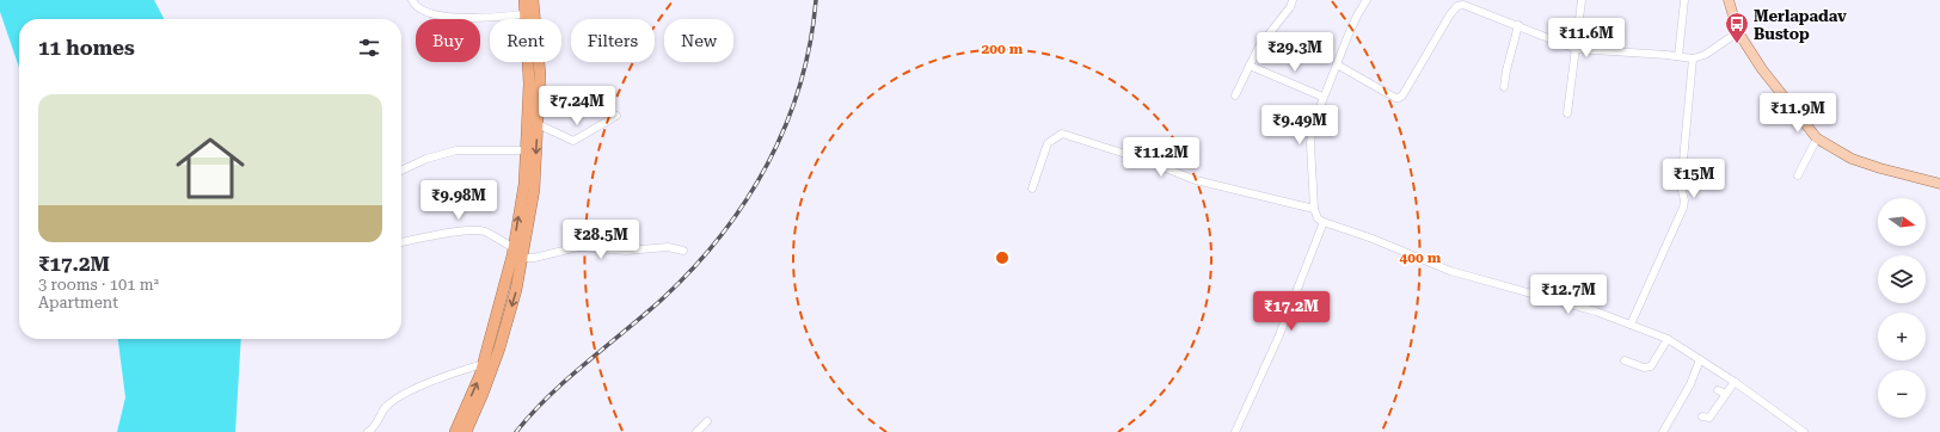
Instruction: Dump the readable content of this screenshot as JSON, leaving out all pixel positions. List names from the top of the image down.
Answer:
{
  "places": {
    "bus stop": ["Merlapadav Bustop"]
  },
  "north": "right",
  "page": {
    "price": [
      "₹11.6M",
      "₹29.3M",
      "₹7.24M",
      "₹11.9M",
      "₹9.49M",
      "₹11.2M",
      "₹15M",
      "₹9.98M",
      "₹28.5M",
      "₹12.7M",
      "₹17.2M"
    ],
    "chip": [
      "Buy",
      "Rent",
      "Filters",
      "New"
    ],
    "heading": "11 homes",
    "list": [
      {
        "name": "₹17.2M",
        "note": "3 rooms · 101 m² · Apartment"
      }
    ],
    "map_buttons": ["+", "−"]
  },
  "rings": ["200 m", "400 m"]
}
